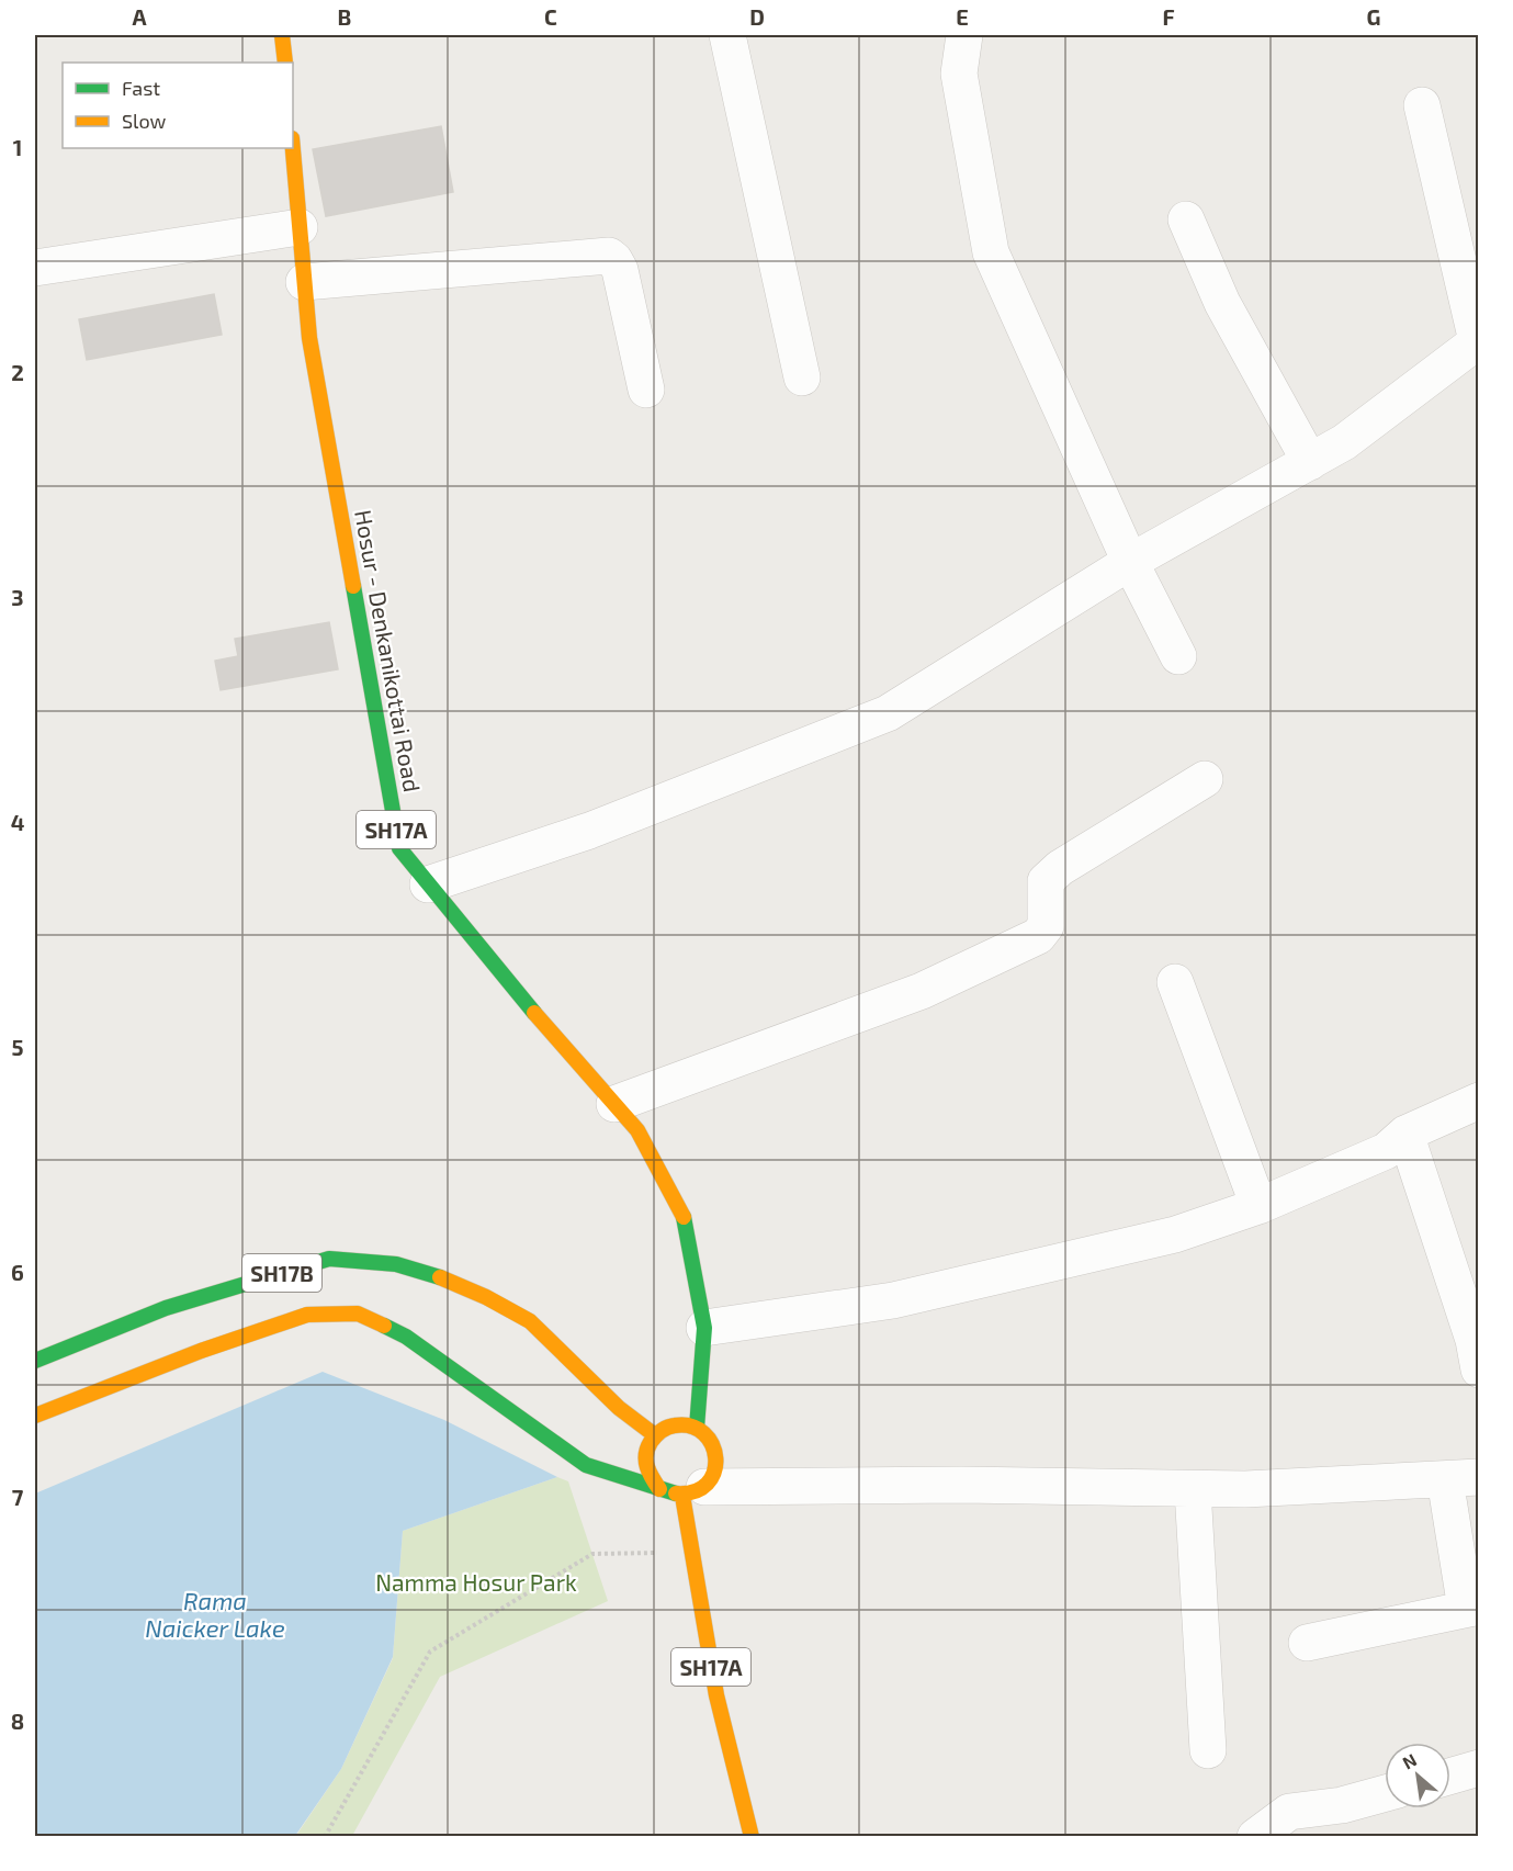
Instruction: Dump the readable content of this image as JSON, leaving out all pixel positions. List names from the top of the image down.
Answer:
{
  "streets": {
    "main road": ["Hosur - Denkanikottai Road", "SH17A", "SH17B"]
  },
  "crossings": [
    ["Hosur - Denkanikottai Road", "SH17A"],
    ["Hosur - Denkanikottai Road", "SH17B"],
    ["SH17A", "SH17B"]
  ],
  "water": ["Rama Naicker Lake"],
  "parks": ["Namma Hosur Park"],
  "legend": ["Fast", "Slow"],
  "north": "top left",
  "grid": {
    "columns": [
      "A",
      "B",
      "C",
      "D",
      "E",
      "F",
      "G"
    ],
    "rows": [
      "1",
      "2",
      "3",
      "4",
      "5",
      "6",
      "7",
      "8"
    ]
  }
}
